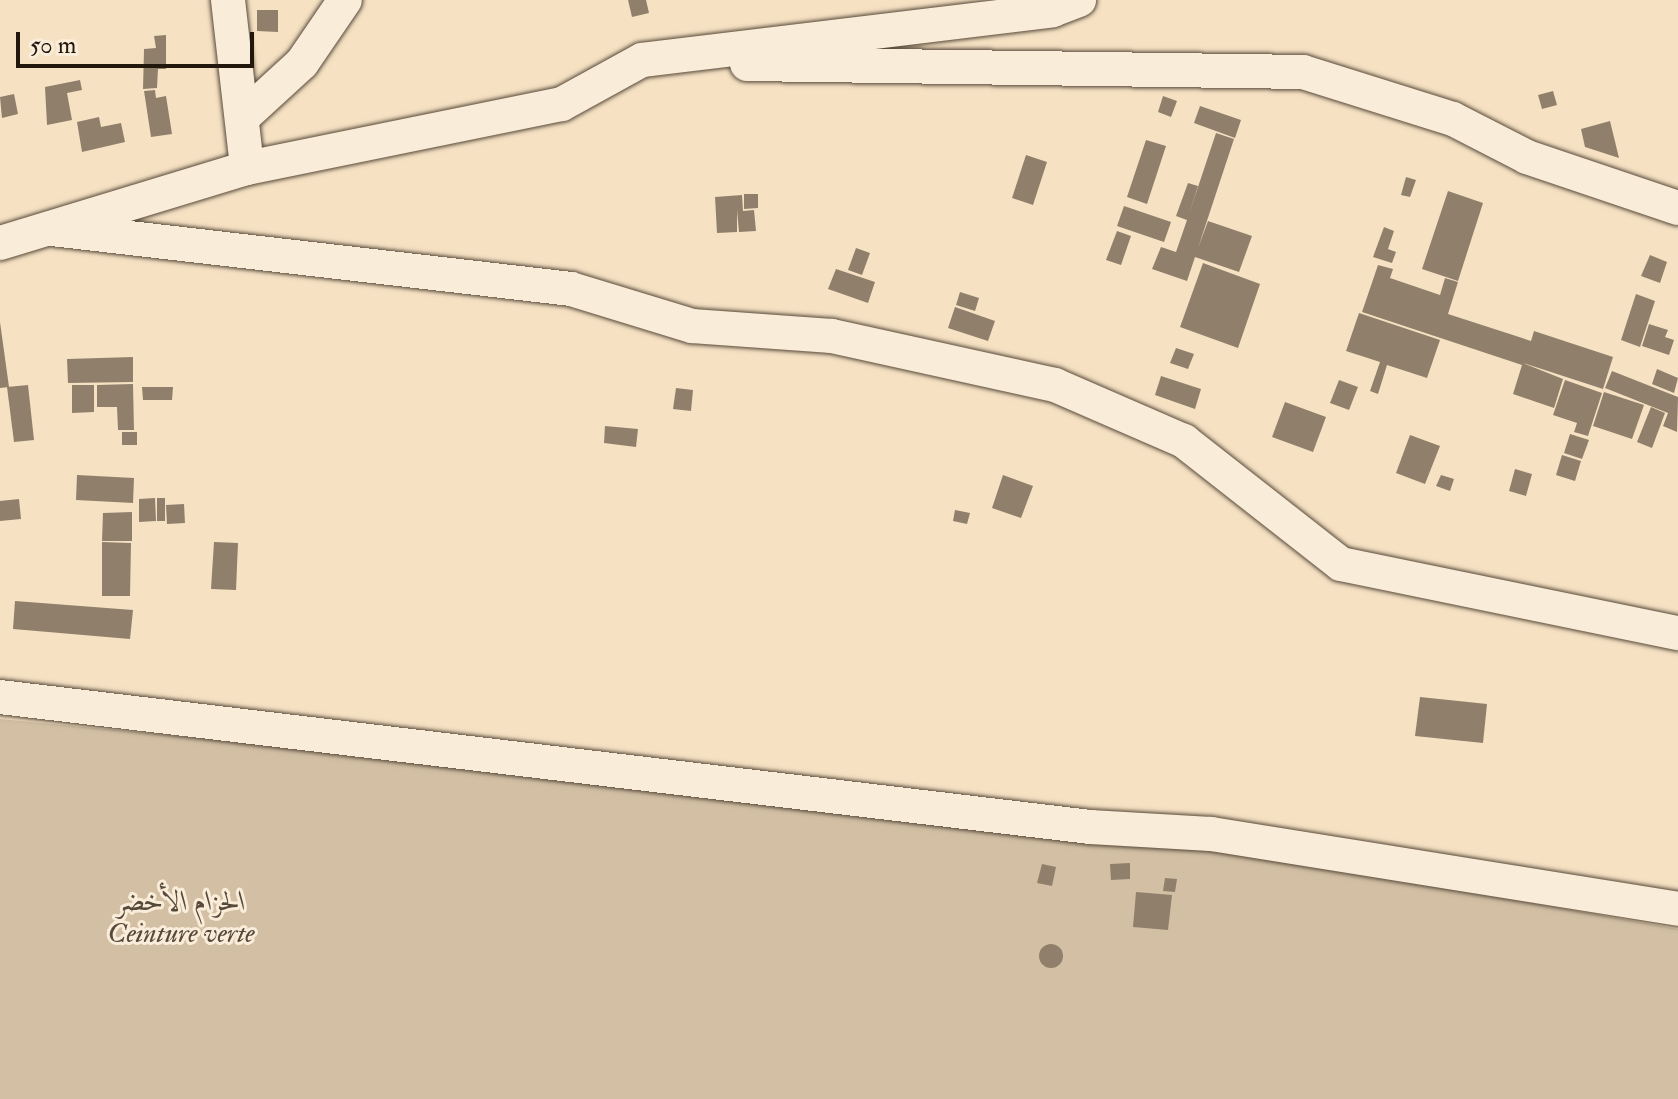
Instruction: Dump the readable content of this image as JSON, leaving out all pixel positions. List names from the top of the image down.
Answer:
{
  "parks": ["الحزام الأخضر Ceinture verte"],
  "scale_bar": "50 m"
}
